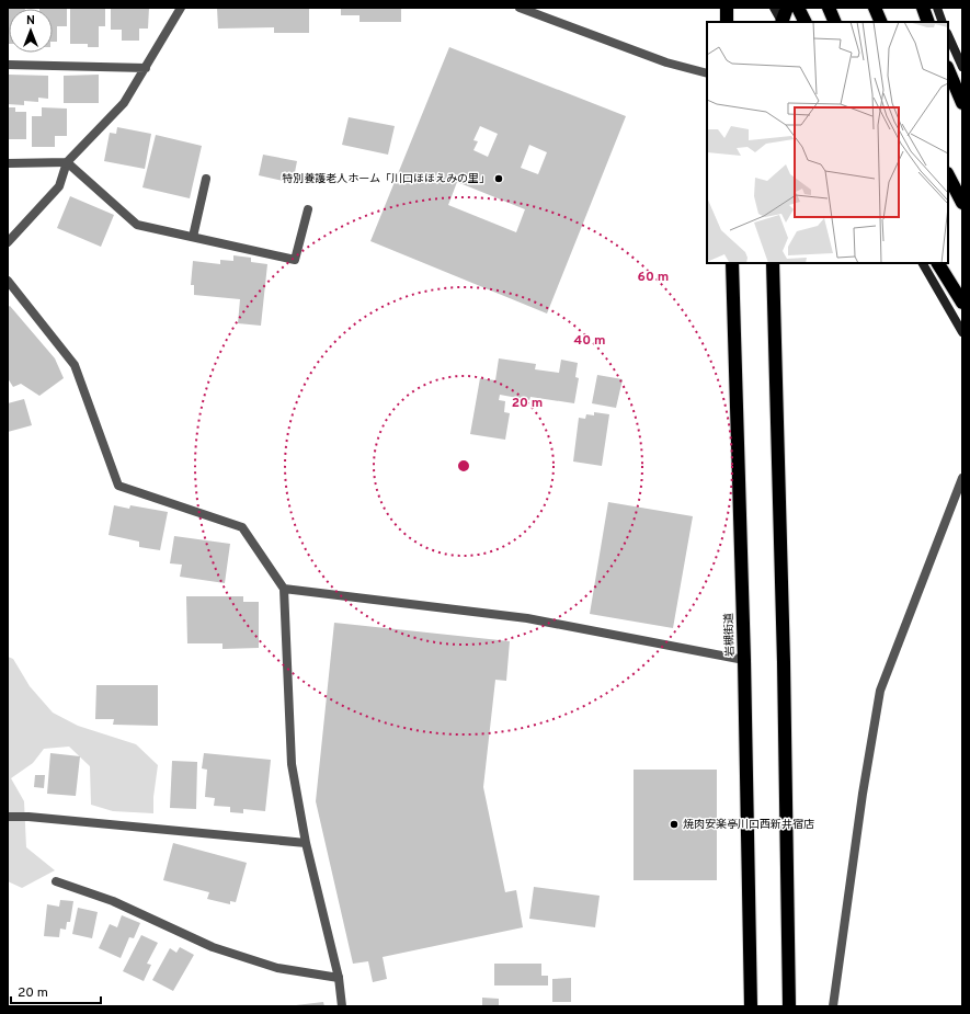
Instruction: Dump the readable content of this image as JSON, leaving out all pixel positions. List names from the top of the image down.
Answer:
{
  "streets": {
    "highway": ["岩槻街道"]
  },
  "places": ["特別養護老人ホーム「川口ほほえみの里」", "焼肉安楽亭川口西新井宿店"],
  "scale_bar": "20 m",
  "north": "top",
  "rings": ["60 m", "40 m", "20 m"]
}
